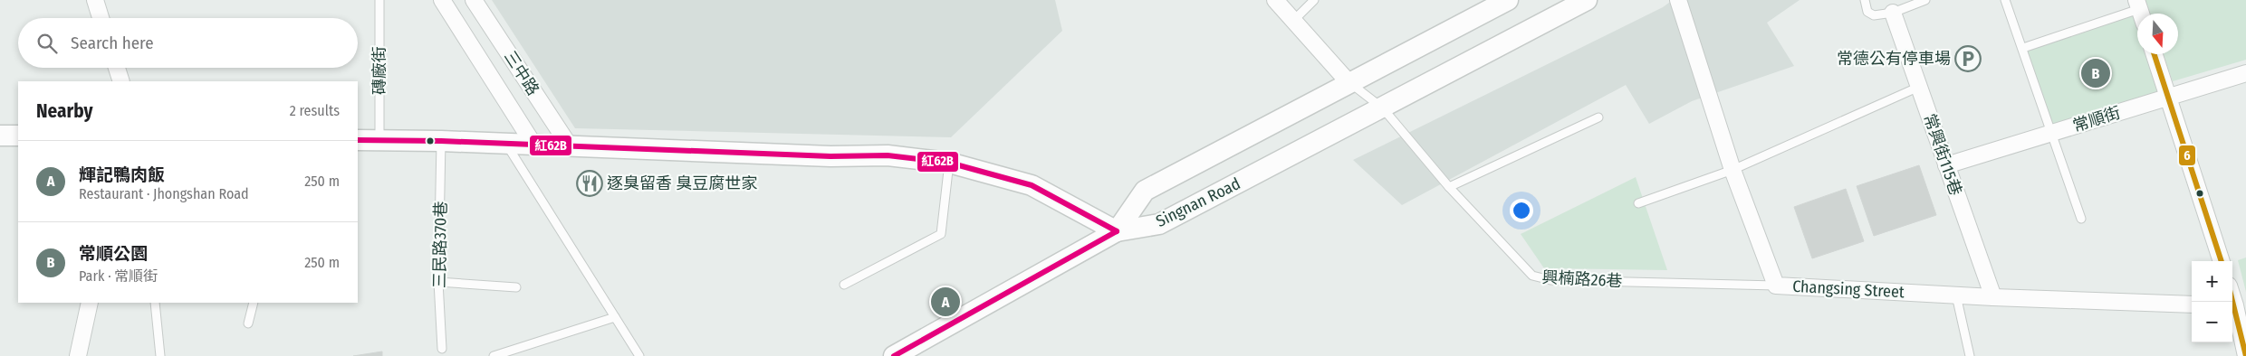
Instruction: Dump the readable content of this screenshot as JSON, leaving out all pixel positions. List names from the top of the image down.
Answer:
{
  "streets": {
    "street": [
      "三中路",
      "常順街",
      "常興街115巷",
      "Singnan Road",
      "Changsing Street"
    ],
    "lane": ["磚廠街", "三民路370巷", "興楠路26巷"]
  },
  "crossings": [
    ["常順街", "常興街115巷"],
    ["常興街115巷", "Changsing Street"],
    ["Singnan Road", "興楠路26巷"],
    ["興楠路26巷", "Changsing Street"]
  ],
  "places": {
    "parking": ["常德公有停車場"],
    "restaurant": ["逐臭留香 臭豆腐世家"]
  },
  "lines": ["transit line 6", "transit line 紅62B"],
  "north": "bottom",
  "page": {
    "search": "Search here",
    "pins": ["B", "A"],
    "heading": ["Nearby", "2 results"],
    "list": [
      {
        "mark": "A",
        "name": "輝記鴨肉飯",
        "note": "Restaurant · Jhongshan Road",
        "value": "250 m"
      },
      {
        "mark": "B",
        "name": "常順公園",
        "note": "Park · 常順街",
        "value": "250 m"
      }
    ],
    "map_buttons": ["+", "−"]
  }
}
